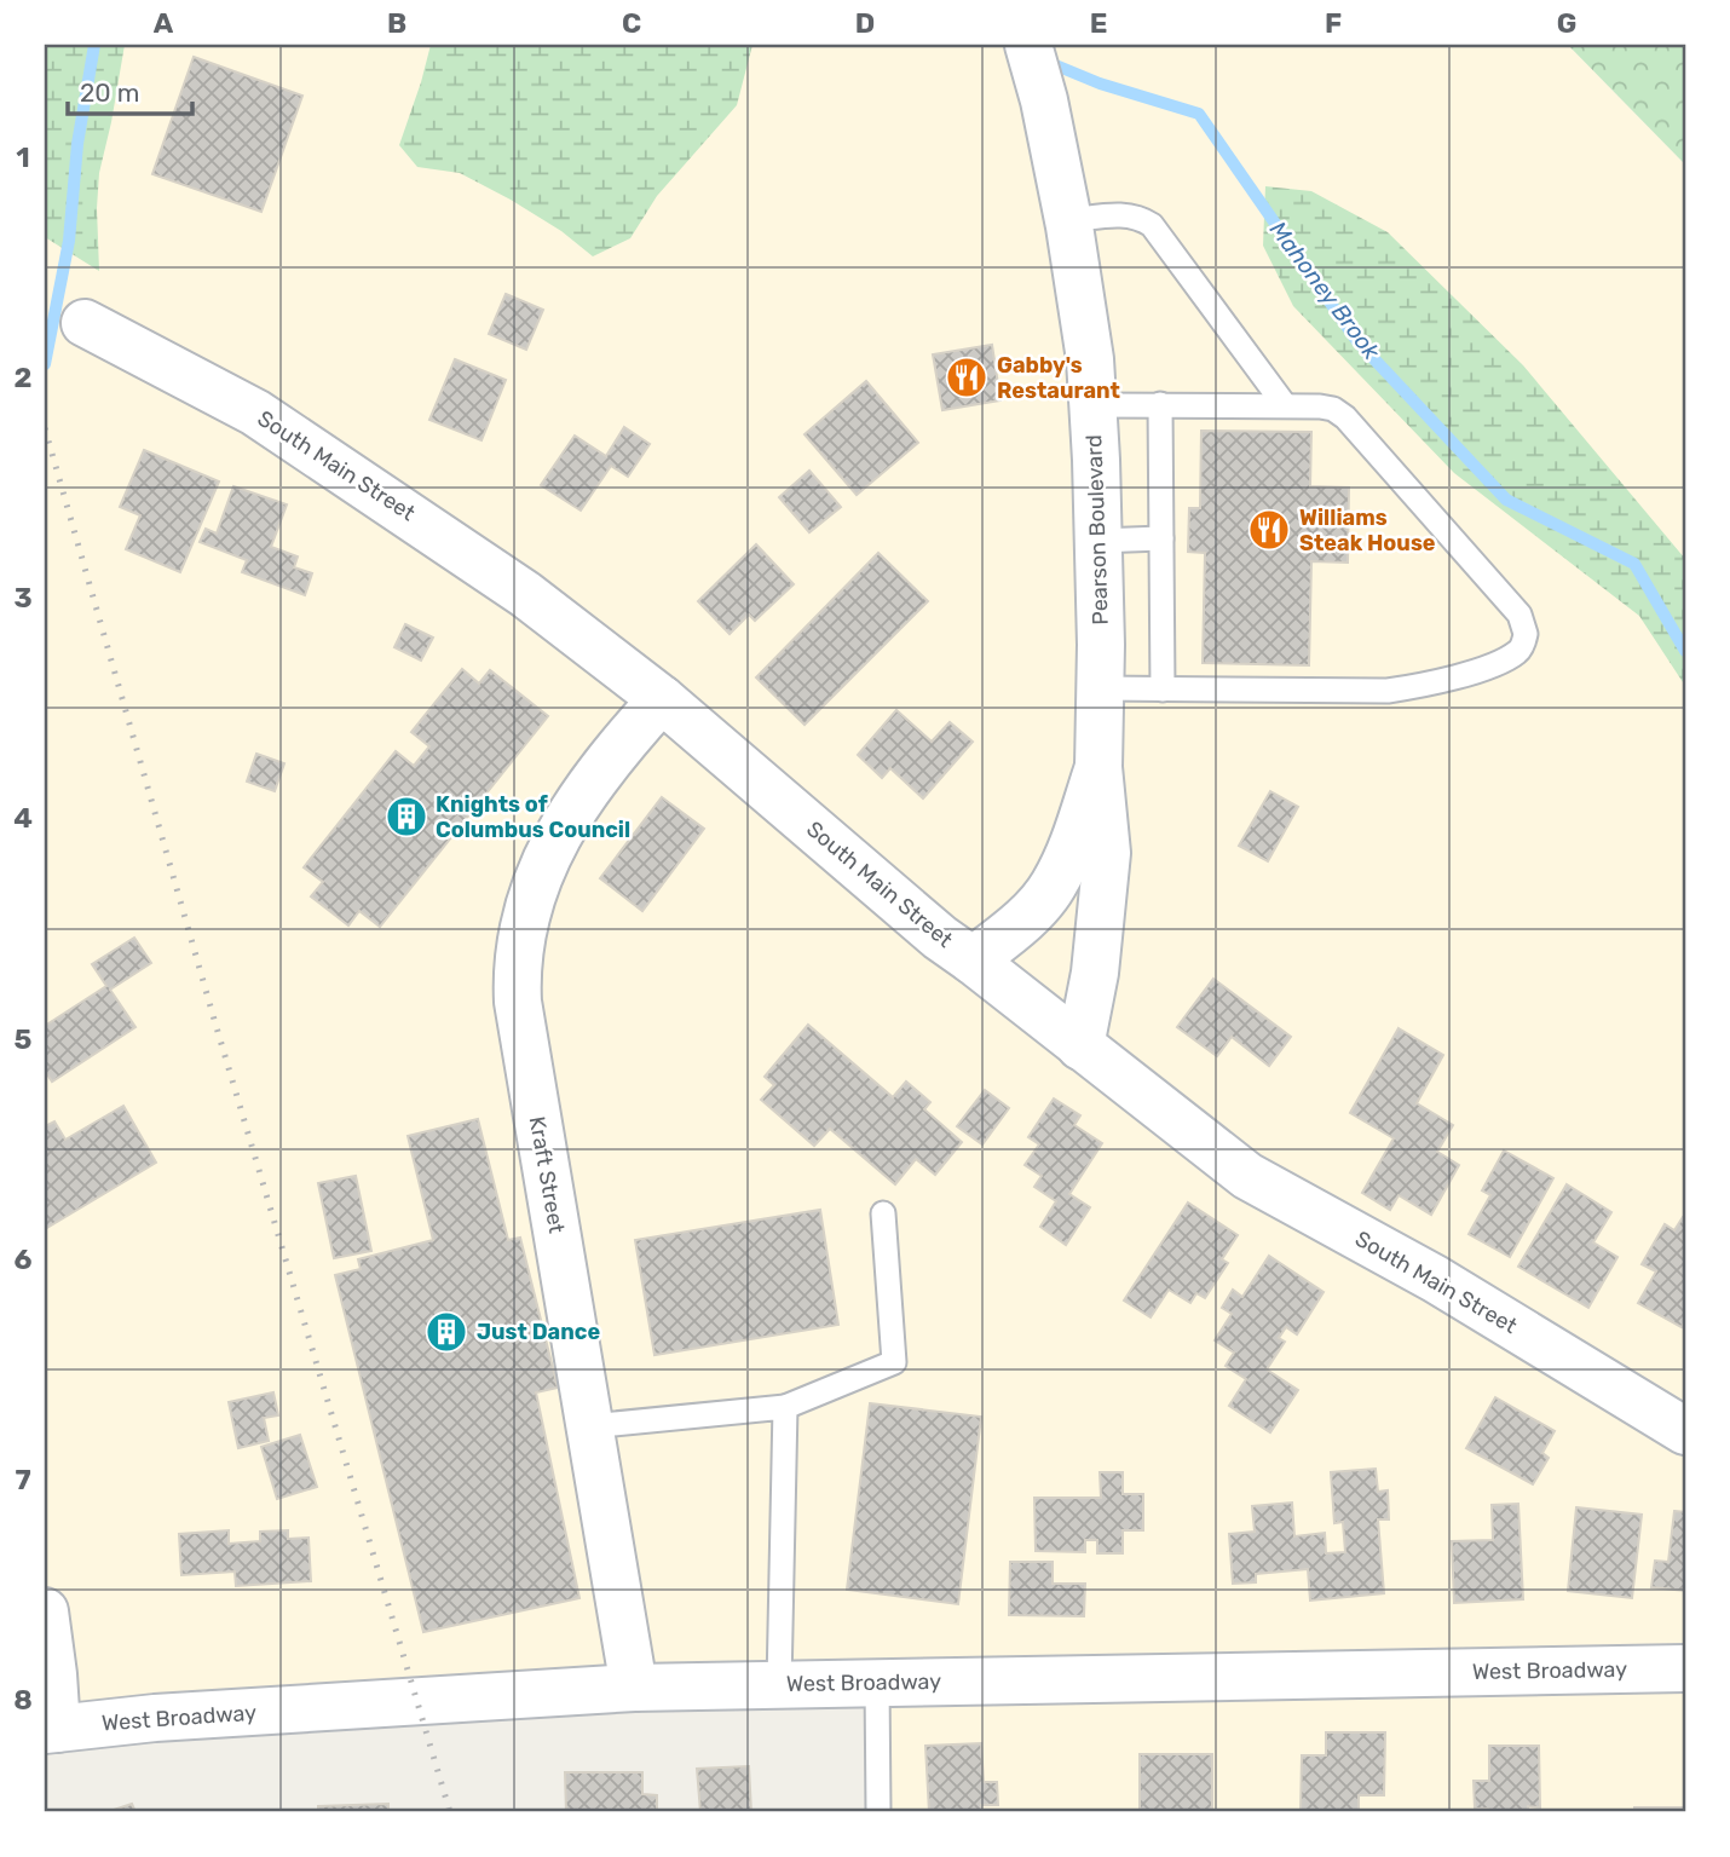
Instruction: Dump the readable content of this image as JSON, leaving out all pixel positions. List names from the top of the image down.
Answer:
{
  "streets": {
    "street": [
      "South Main Street",
      "Pearson Boulevard",
      "Kraft Street",
      "West Broadway"
    ]
  },
  "crossings": [
    ["South Main Street", "Pearson Boulevard"],
    ["South Main Street", "Kraft Street"],
    ["Kraft Street", "West Broadway"]
  ],
  "water": ["Mahoney Brook"],
  "places": {
    "restaurant": ["Gabby's Restaurant", "Williams Steak House"],
    "building": ["Knights of Columbus Council", "Just Dance"]
  },
  "scale_bar": "20 m",
  "grid": {
    "columns": [
      "A",
      "B",
      "C",
      "D",
      "E",
      "F",
      "G"
    ],
    "rows": [
      "1",
      "2",
      "3",
      "4",
      "5",
      "6",
      "7",
      "8"
    ]
  }
}
